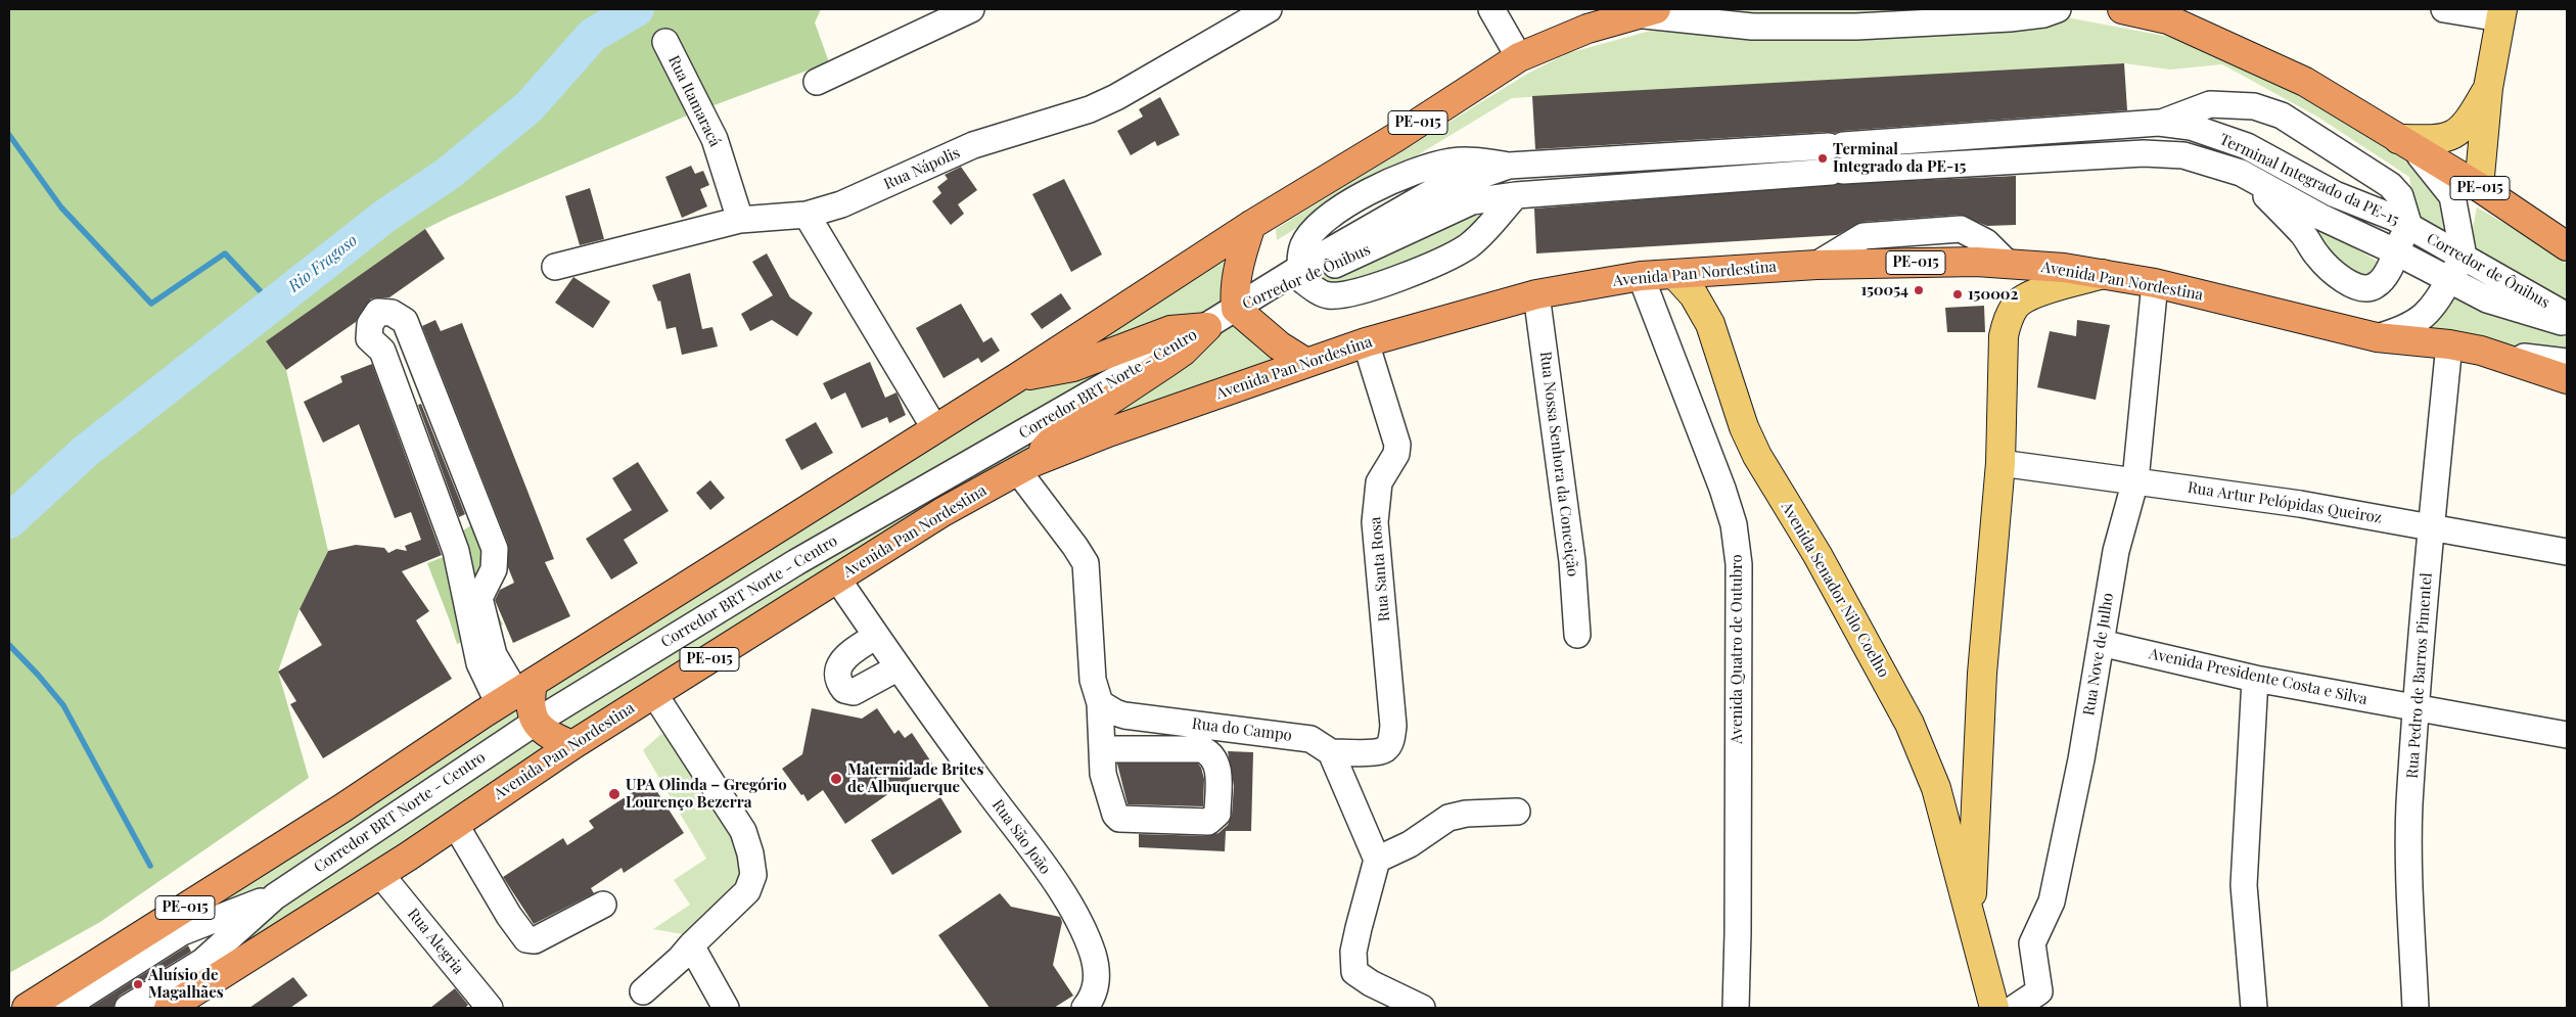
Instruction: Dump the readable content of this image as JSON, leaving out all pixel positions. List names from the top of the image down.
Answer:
{
  "streets": {
    "highway": ["PE-015", "Avenida Pan Nordestina"],
    "main road": ["Avenida Senador Nilo Coelho"],
    "street": [
      "Rua Itamaracá",
      "Rua Nápolis",
      "Terminal Integrado da PE-15",
      "Corredor de Ônibus",
      "Corredor BRT Norte - Centro",
      "Rua Nossa Senhora da Conceição",
      "Rua Artur Pelópidas Queiroz",
      "Rua Santa Rosa",
      "Avenida Quatro de Outubro",
      "Rua Nove de Julho",
      "Rua Pedro de Barros Pimentel",
      "Avenida Presidente Costa e Silva",
      "Rua do Campo",
      "Rua São João",
      "Rua Alegria"
    ]
  },
  "crossings": [
    ["Rua Itamaracá", "Rua Nápolis"],
    ["Terminal Integrado da PE-15", "Corredor de Ônibus"],
    ["Corredor de Ônibus", "Corredor BRT Norte - Centro"],
    ["Avenida Pan Nordestina", "Rua Nossa Senhora da Conceição"],
    ["Avenida Pan Nordestina", "Rua Santa Rosa"],
    ["Avenida Pan Nordestina", "Avenida Senador Nilo Coelho"],
    ["Avenida Pan Nordestina", "Avenida Quatro de Outubro"],
    ["Avenida Pan Nordestina", "Rua Nove de Julho"],
    ["Avenida Pan Nordestina", "Rua Pedro de Barros Pimentel"],
    ["Avenida Pan Nordestina", "Rua São João"],
    ["Avenida Pan Nordestina", "Rua Alegria"],
    ["Rua Artur Pelópidas Queiroz", "Avenida Senador Nilo Coelho"],
    ["Rua Artur Pelópidas Queiroz", "Rua Nove de Julho"],
    ["Rua Artur Pelópidas Queiroz", "Rua Pedro de Barros Pimentel"],
    ["Rua Santa Rosa", "Rua do Campo"],
    ["Rua Nove de Julho", "Avenida Presidente Costa e Silva"],
    ["Rua Pedro de Barros Pimentel", "Avenida Presidente Costa e Silva"]
  ],
  "water": ["Rio Fragoso"],
  "places": [
    "Terminal Integrado da PE-15",
    "150054",
    "150002",
    "Maternidade Brites de Albuquerque",
    "UPA Olinda – Gregório Lourenço Bezerra",
    "Aluísio de Magalhães"
  ]
}
